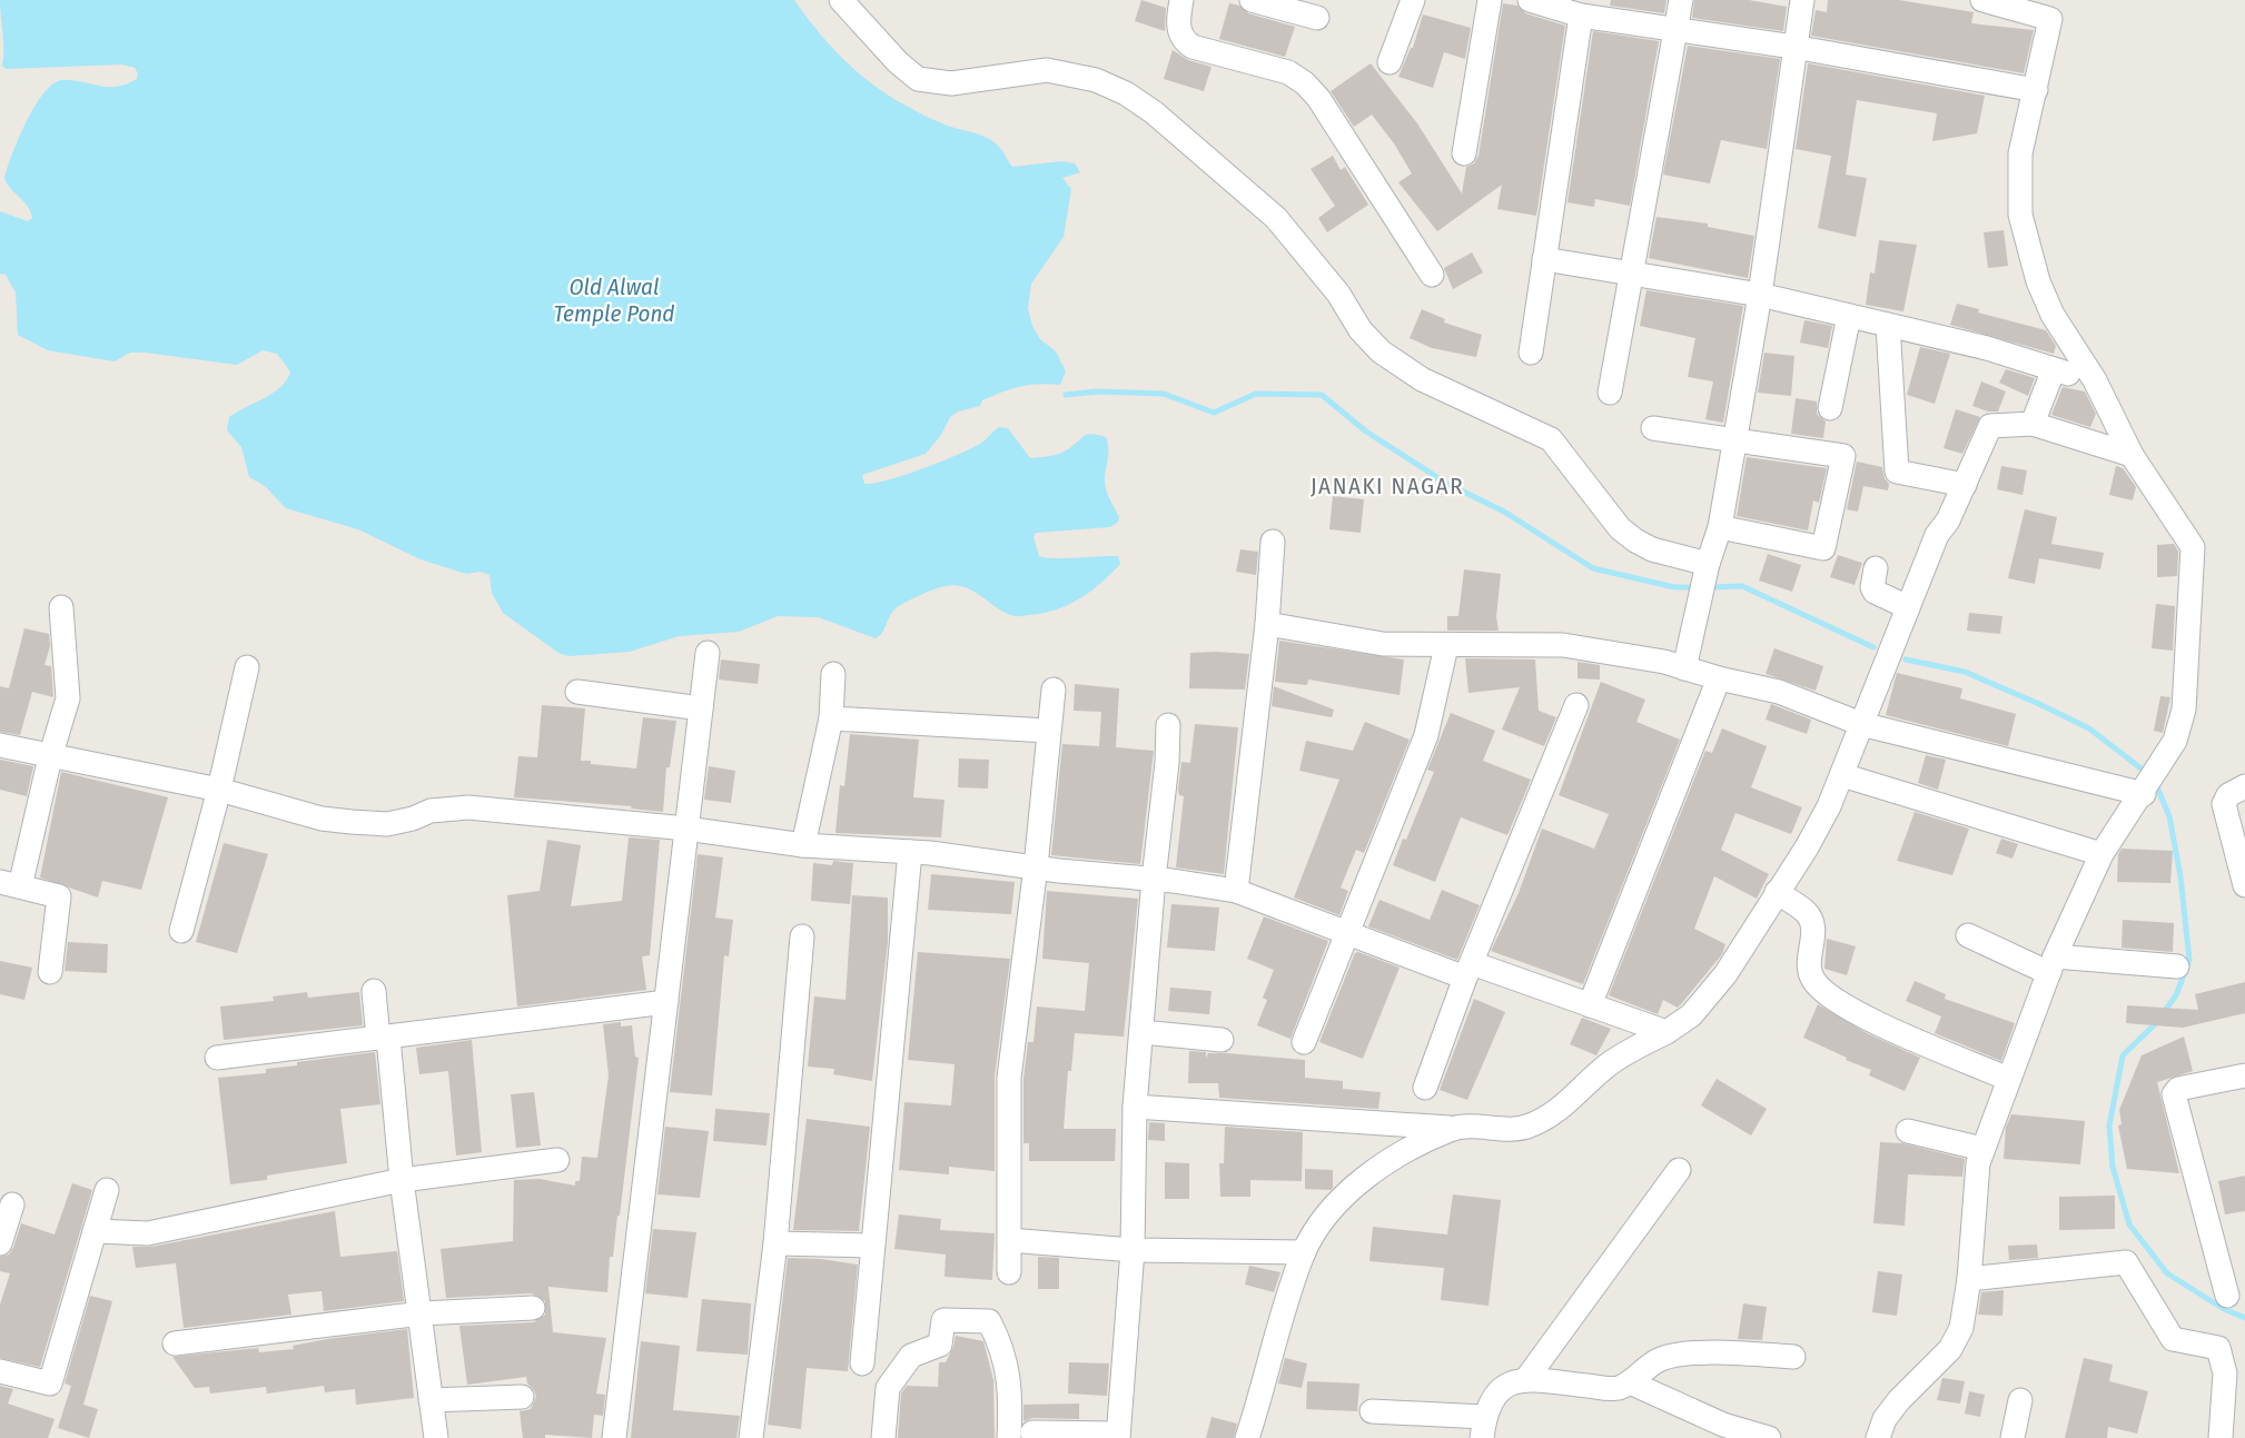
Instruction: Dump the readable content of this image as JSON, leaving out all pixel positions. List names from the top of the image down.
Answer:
{
  "districts": ["JANAKI NAGAR"],
  "water": ["Old Alwal Temple Pond"]
}
